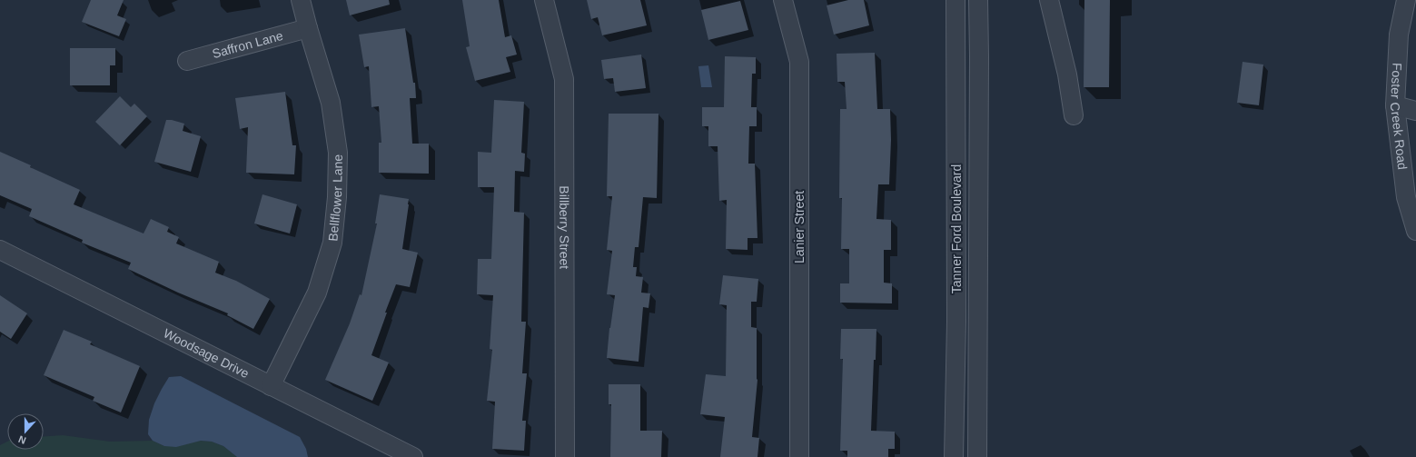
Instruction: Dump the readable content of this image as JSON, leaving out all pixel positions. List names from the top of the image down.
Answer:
{
  "streets": {
    "street": [
      "Saffron Lane",
      "Foster Creek Road",
      "Bellflower Lane",
      "Billberry Street",
      "Lanier Street",
      "Tanner Ford Boulevard",
      "Woodsage Drive"
    ]
  },
  "crossings": [
    ["Saffron Lane", "Bellflower Lane"],
    ["Bellflower Lane", "Woodsage Drive"]
  ],
  "north": "bottom"
}
